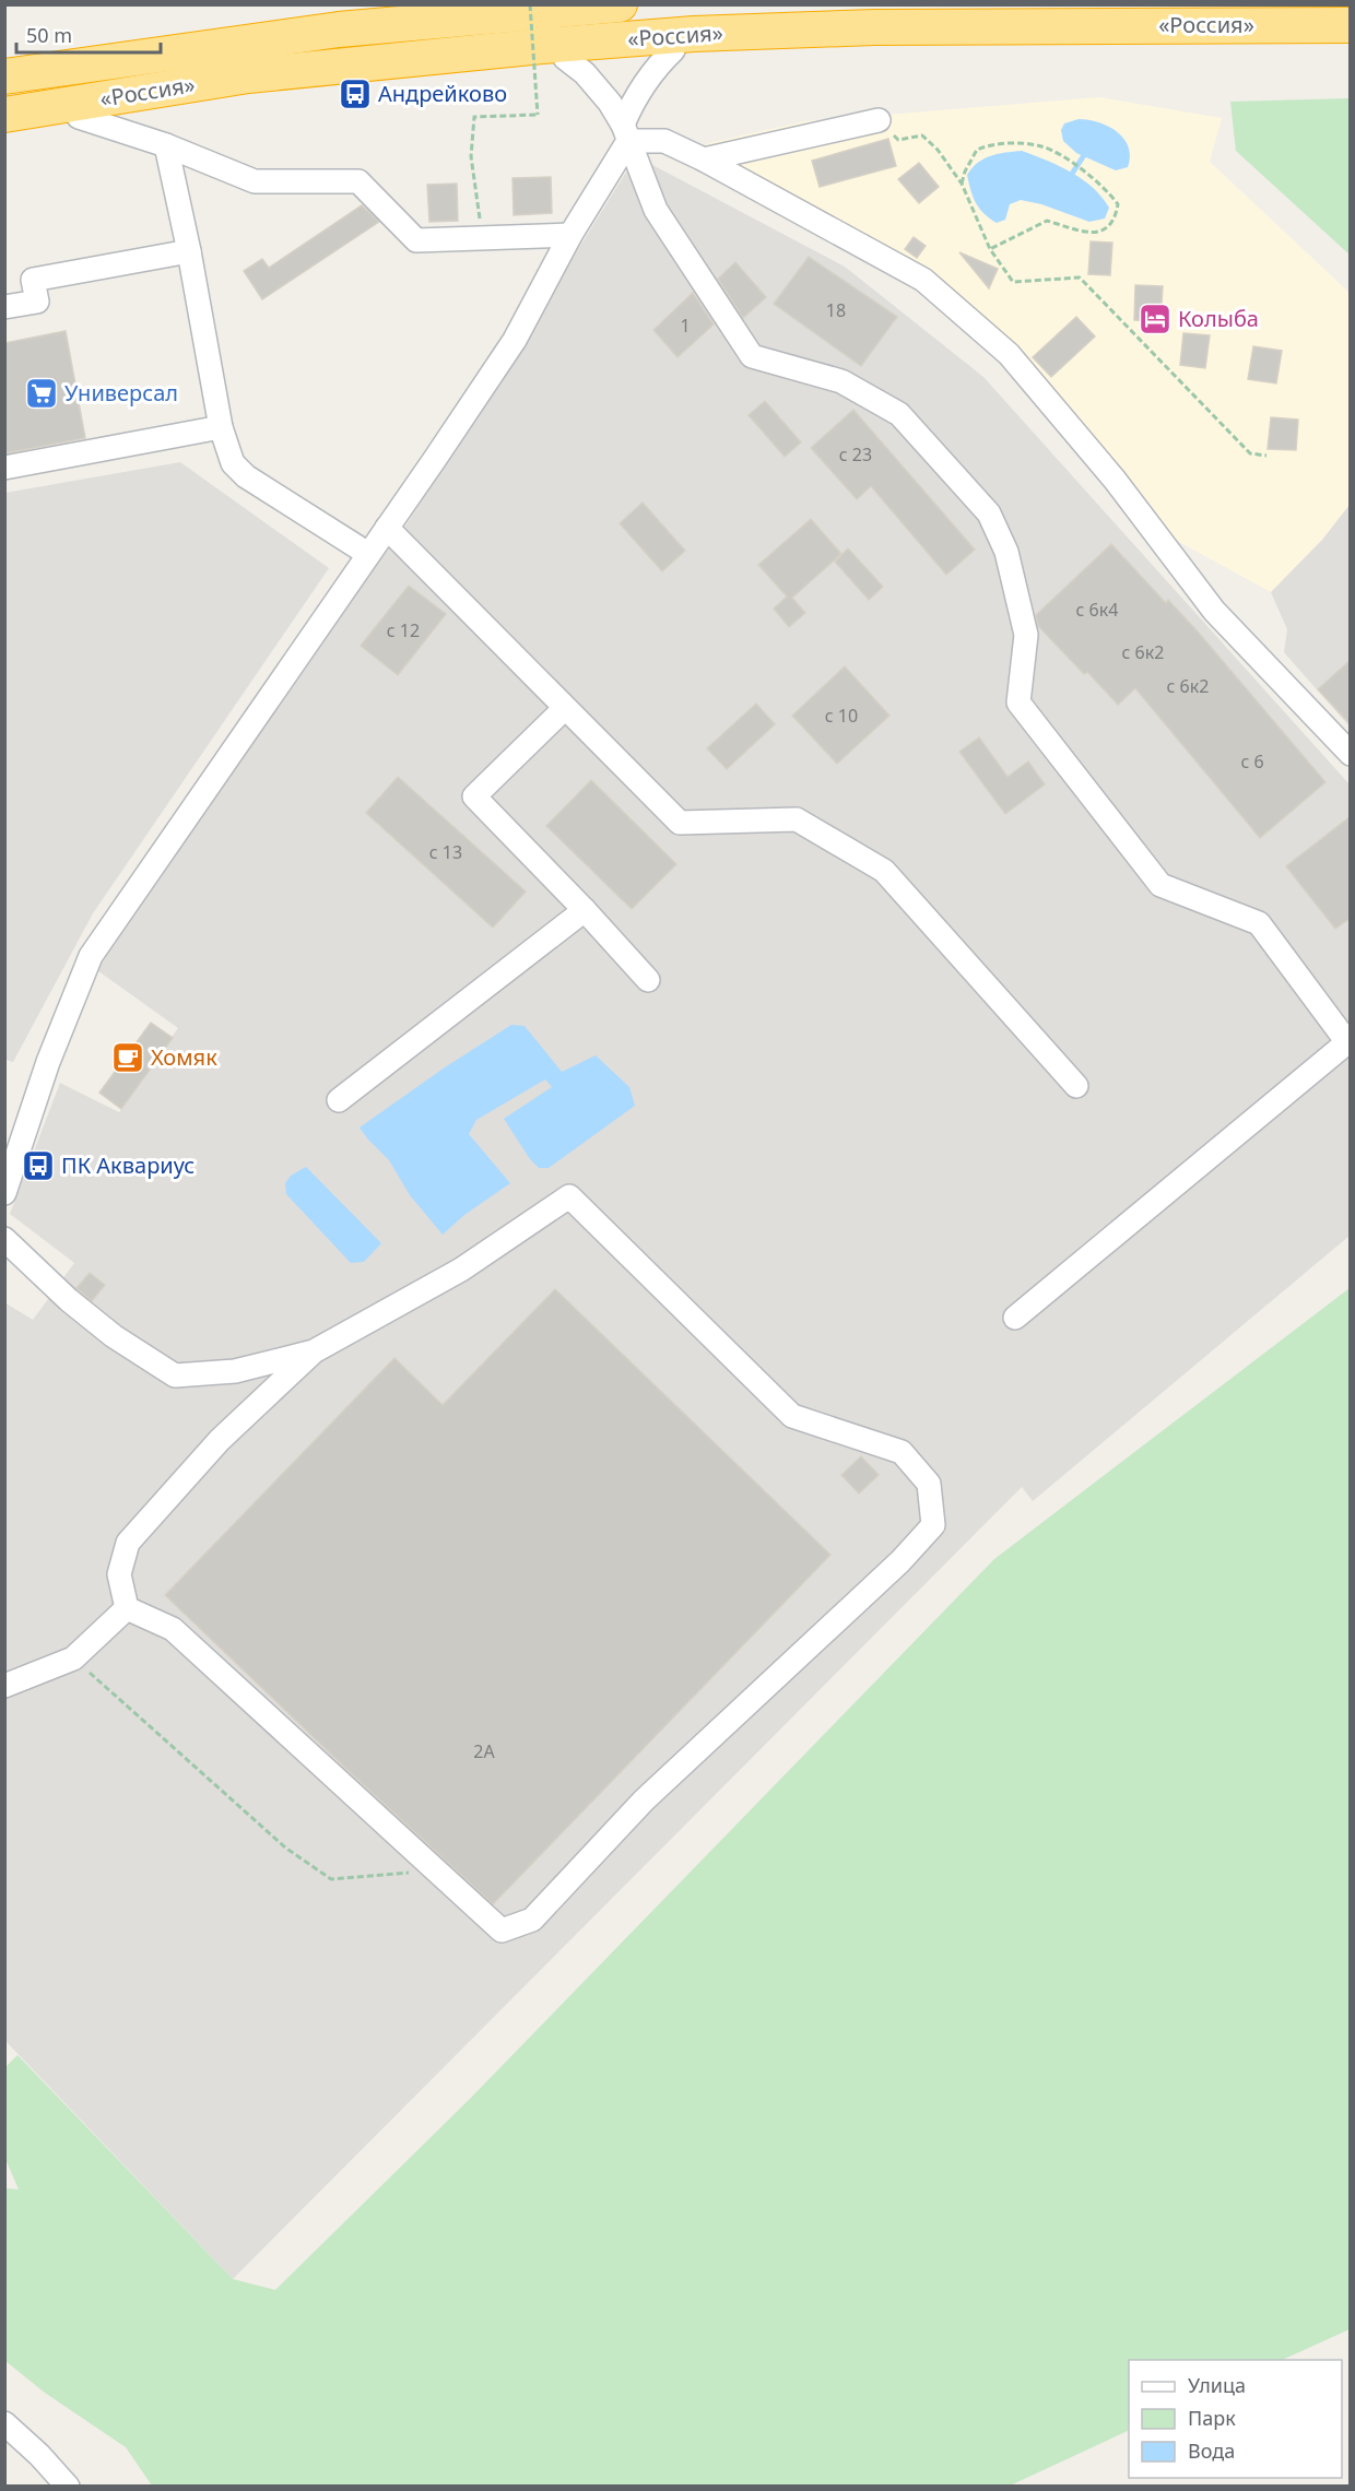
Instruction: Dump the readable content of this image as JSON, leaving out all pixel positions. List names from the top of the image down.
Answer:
{
  "streets": {
    "highway": ["«Россия»"]
  },
  "places": {
    "bus stop": ["Андрейково", "ПК Аквариус"],
    "hotel": ["Колыба"],
    "supermarket": ["Универсал"],
    "cafe": ["Хомяк"]
  },
  "house_numbers": [
    "18",
    "1",
    "с 23",
    "с 6к4",
    "с 12",
    "с 6к2",
    "с 6к2",
    "с 10",
    "с 6",
    "с 13",
    "2А"
  ],
  "legend": ["Улица", "Парк", "Вода"],
  "scale_bar": "50 m"
}
